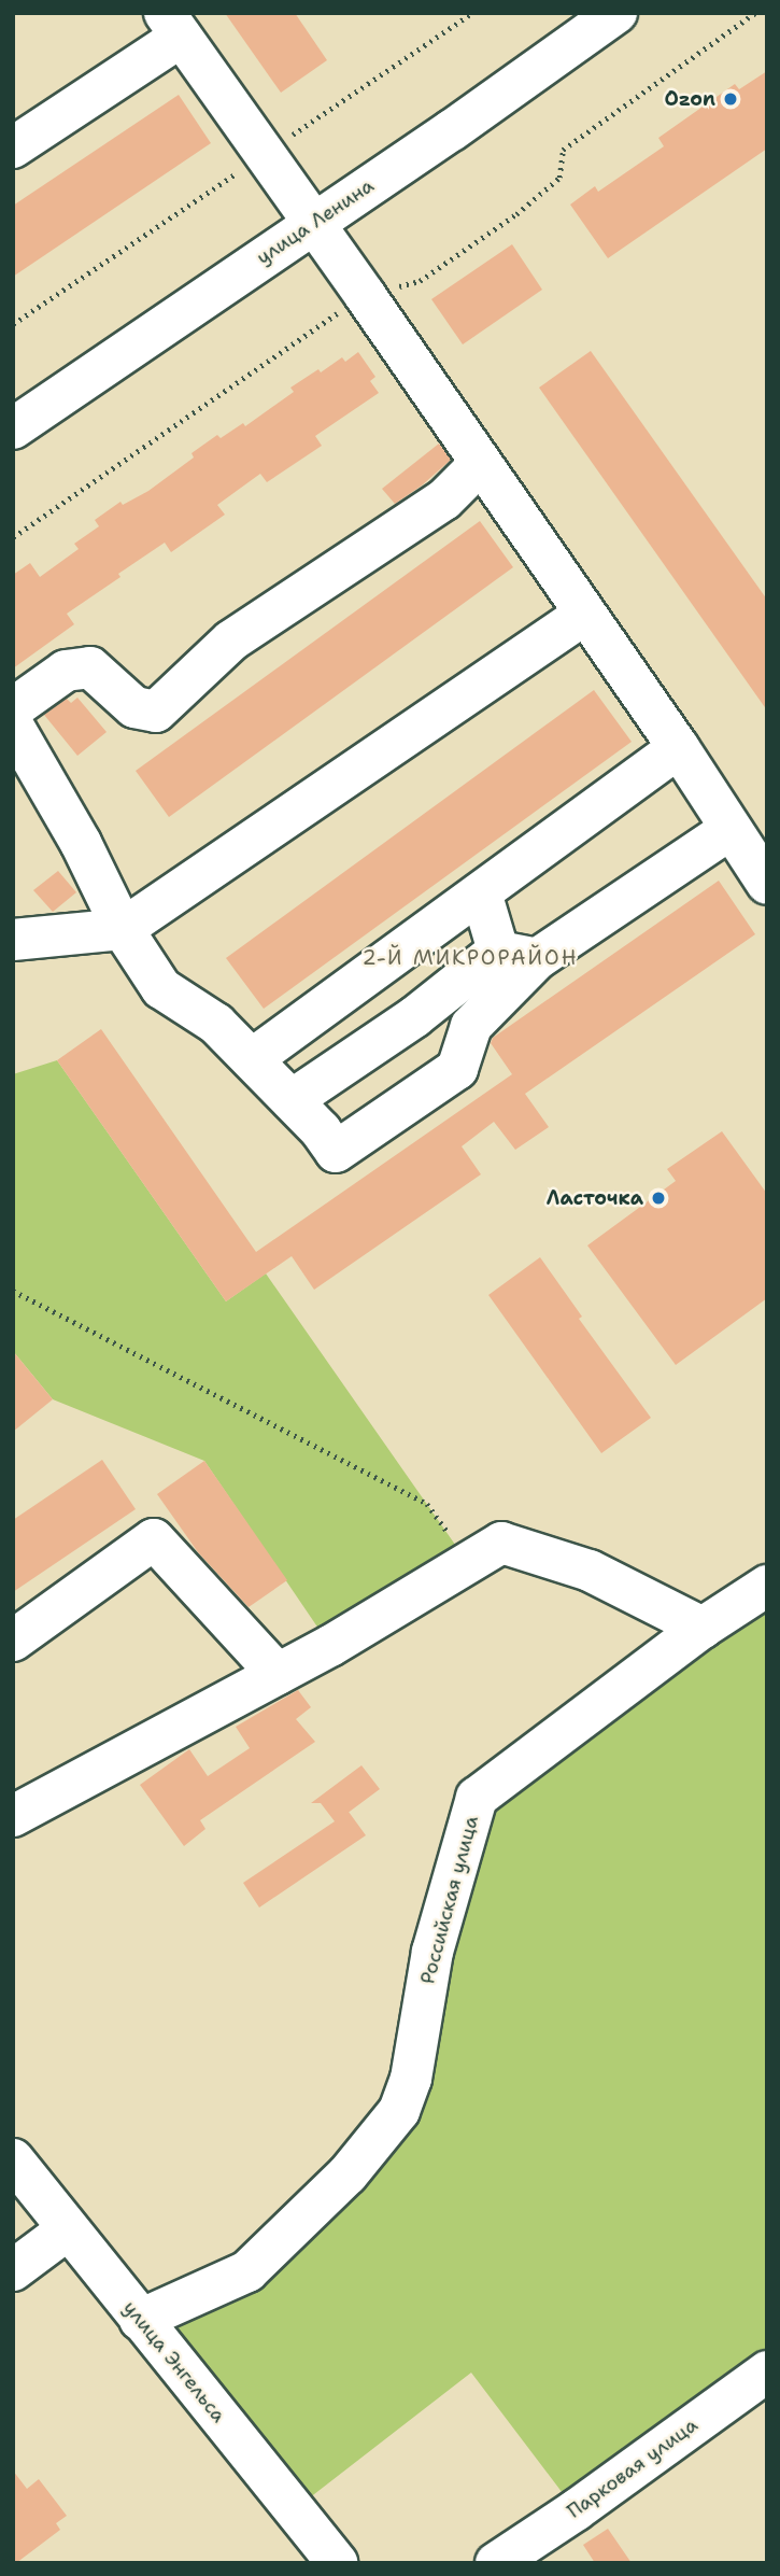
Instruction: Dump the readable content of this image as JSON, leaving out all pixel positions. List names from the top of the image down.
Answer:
{
  "streets": {
    "street": [
      "улица Ленина",
      "Российская улица",
      "улица Энгельса",
      "Парковая улица"
    ]
  },
  "crossings": [
    ["Российская улица", "улица Энгельса"]
  ],
  "districts": ["2-Й МИКРОРАЙОН"],
  "places": ["Ozon", "Ласточка"]
}
